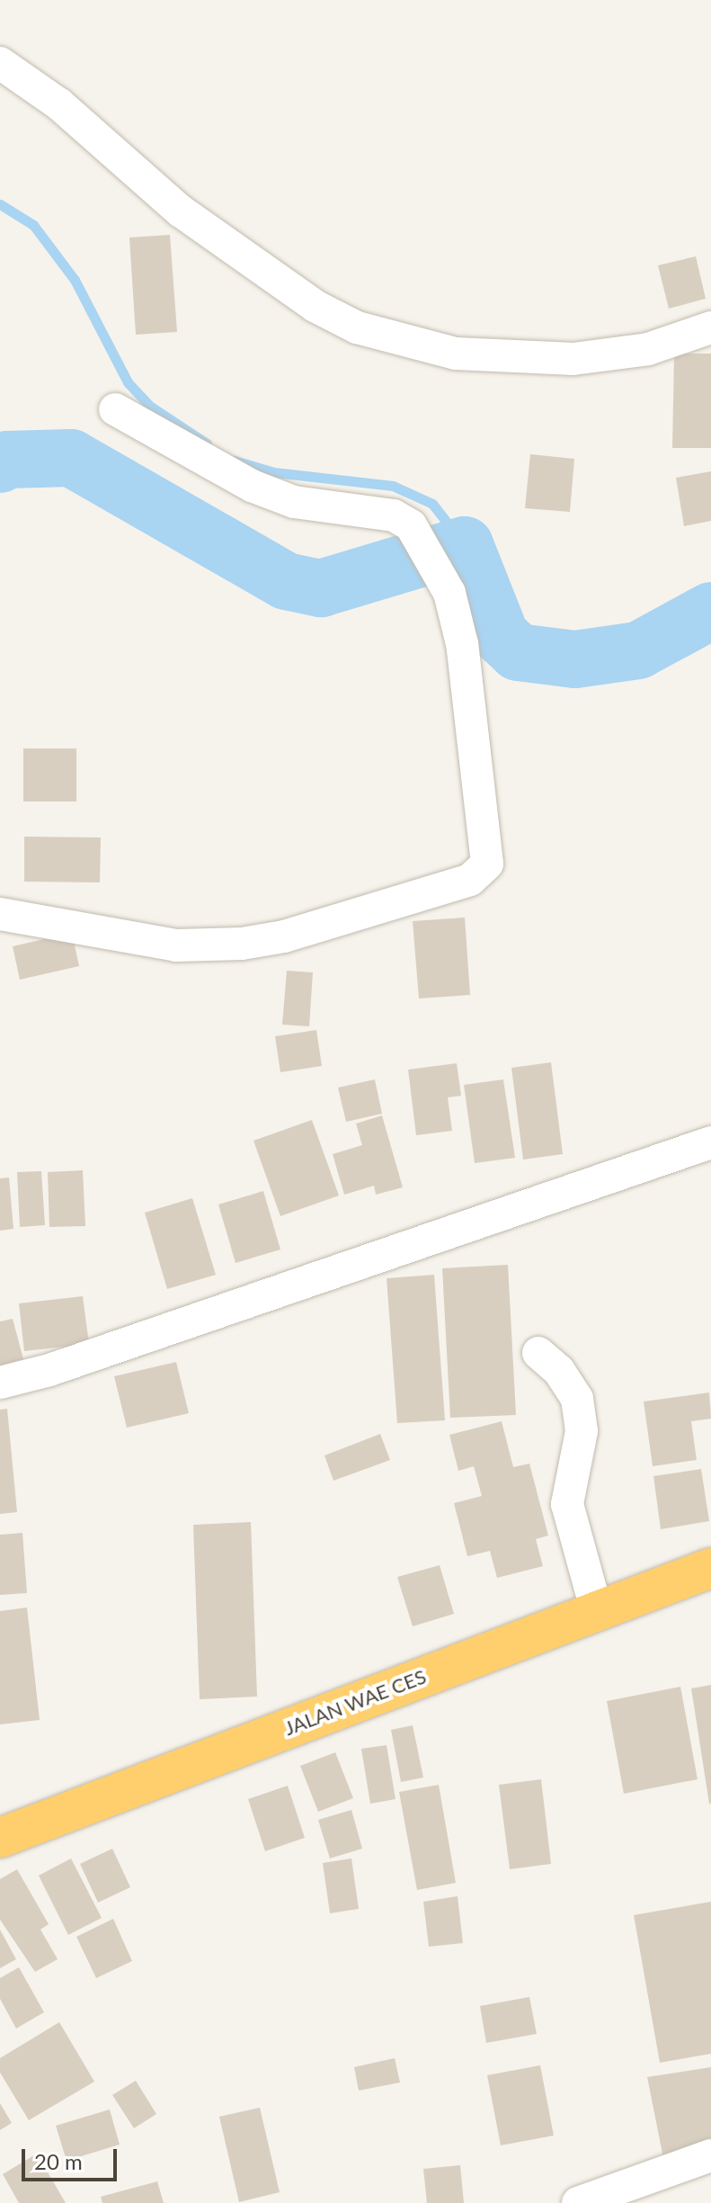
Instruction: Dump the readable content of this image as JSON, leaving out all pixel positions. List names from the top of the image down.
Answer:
{
  "streets": {
    "highway": ["JALAN WAE CES"]
  },
  "scale_bar": "20 m"
}
